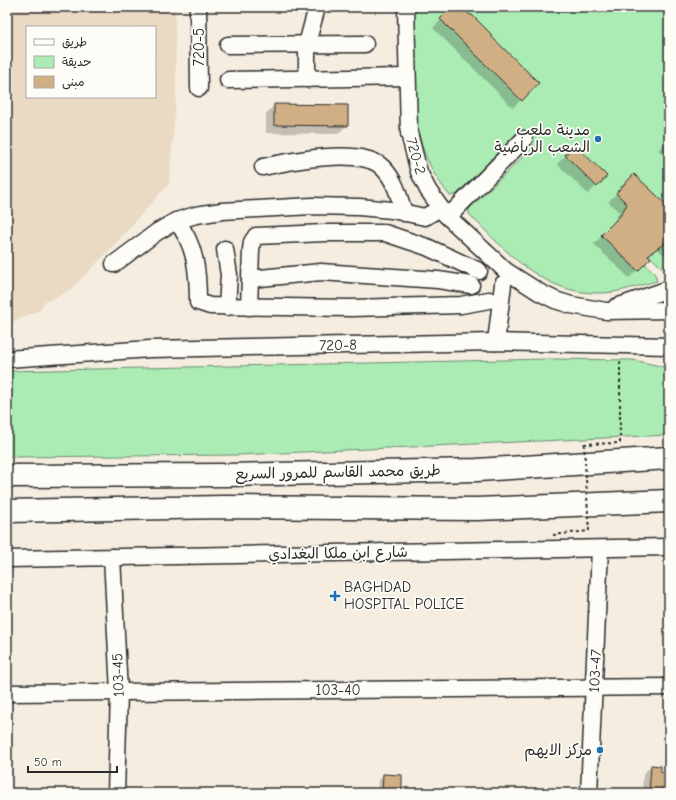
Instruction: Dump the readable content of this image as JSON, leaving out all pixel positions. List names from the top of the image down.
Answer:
{
  "streets": {
    "highway": ["طريق محمد القاسم للمرور السريع"],
    "street": [
      "720-5",
      "720-2",
      "720-8",
      "شارع ابن ملكا البغدادي",
      "103-47",
      "103-45",
      "103-40"
    ]
  },
  "crossings": [
    ["شارع ابن ملكا البغدادي", "103-47"],
    ["شارع ابن ملكا البغدادي", "103-45"],
    ["103-47", "103-40"],
    ["103-45", "103-40"]
  ],
  "places": {
    "other": ["مدينة ملعب الشعب الرياضية", "مركز الايهم"],
    "health": ["BAGHDAD HOSPITAL POLICE"]
  },
  "legend": ["طريق", "حديقة", "مبنى"],
  "scale_bar": "50 m"
}
